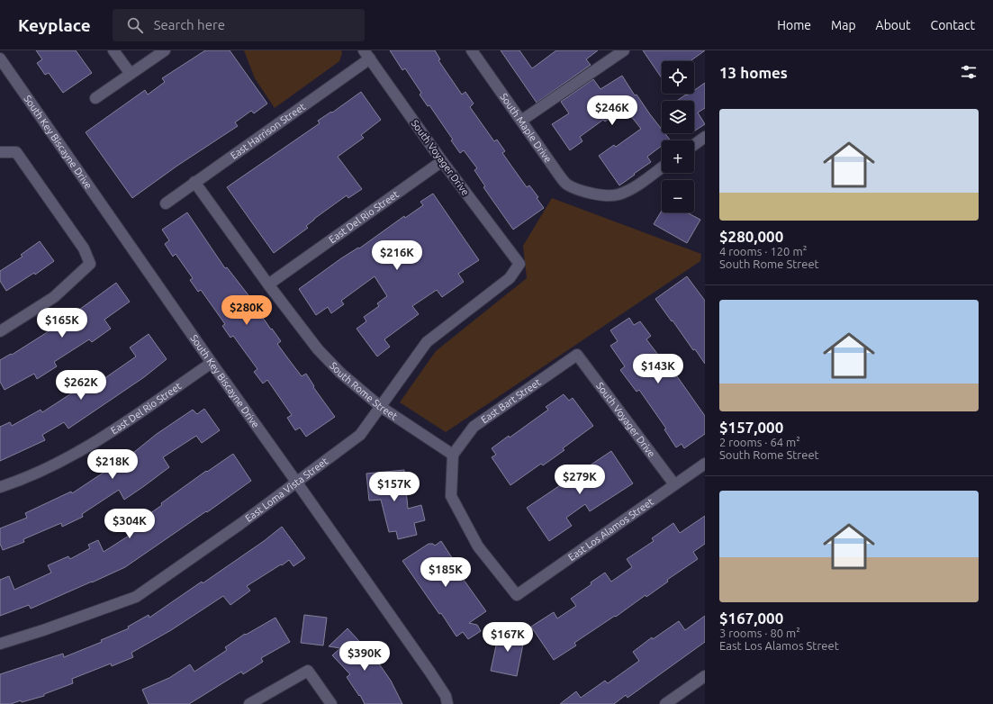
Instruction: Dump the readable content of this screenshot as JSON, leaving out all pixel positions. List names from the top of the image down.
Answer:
{
  "streets": {
    "street": [
      "South Maple Drive",
      "East Harrison Street",
      "South Key Biscayne Drive",
      "South Voyager Drive",
      "East Del Rio Street",
      "South Rome Street",
      "East Bart Street",
      "East Loma Vista Street",
      "East Los Alamos Street"
    ]
  },
  "crossings": [
    ["East Harrison Street", "South Voyager Drive"],
    ["East Harrison Street", "South Rome Street"],
    ["South Key Biscayne Drive", "East Del Rio Street"],
    ["South Key Biscayne Drive", "East Loma Vista Street"],
    ["South Voyager Drive", "East Del Rio Street"],
    ["South Voyager Drive", "East Bart Street"],
    ["South Voyager Drive", "East Loma Vista Street"],
    ["South Voyager Drive", "East Los Alamos Street"],
    ["East Del Rio Street", "South Rome Street"],
    ["South Rome Street", "East Bart Street"],
    ["South Rome Street", "East Loma Vista Street"],
    ["South Rome Street", "East Los Alamos Street"],
    ["East Bart Street", "East Los Alamos Street"]
  ],
  "page": {
    "header": "Keyplace",
    "search": "Search here",
    "nav": [
      "Home",
      "Map",
      "About",
      "Contact"
    ],
    "heading": "13 homes",
    "map_buttons": ["+", "−"],
    "list": [
      {
        "name": "$280,000",
        "note": "4 rooms · 120 m² · South Rome Street"
      },
      {
        "name": "$157,000",
        "note": "2 rooms · 64 m² · South Rome Street"
      },
      {
        "name": "$167,000",
        "note": "3 rooms · 80 m² · East Los Alamos Street"
      }
    ],
    "price": [
      "$246K",
      "$216K",
      "$280K",
      "$165K",
      "$143K",
      "$262K",
      "$218K",
      "$279K",
      "$157K",
      "$304K",
      "$185K",
      "$167K",
      "$390K"
    ]
  }
}
